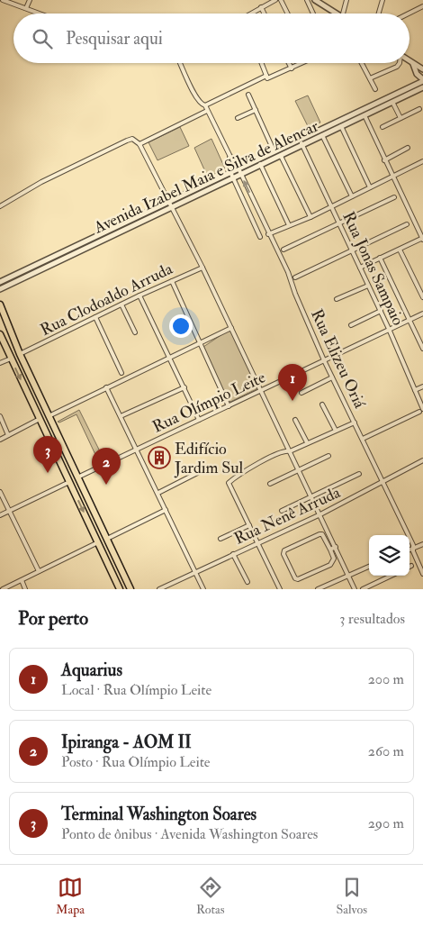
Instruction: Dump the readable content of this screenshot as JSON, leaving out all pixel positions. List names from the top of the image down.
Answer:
{
  "streets": {
    "street": [
      "Avenida Izabel Maia e Silva de Alencar",
      "Rua Jonas Sampaio",
      "Rua Clodoaldo Arruda",
      "Rua Elizeu Oriá",
      "Rua Olímpio Leite",
      "Rua Nenê Arruda"
    ]
  },
  "crossings": [
    ["Avenida Izabel Maia e Silva de Alencar", "Rua Jonas Sampaio"],
    ["Avenida Izabel Maia e Silva de Alencar", "Rua Elizeu Oriá"],
    ["Rua Jonas Sampaio", "Rua Olímpio Leite"],
    ["Rua Elizeu Oriá", "Rua Olímpio Leite"],
    ["Rua Elizeu Oriá", "Rua Nenê Arruda"]
  ],
  "places": {
    "building": ["Edifício Jardim Sul"]
  },
  "page": {
    "search": "Pesquisar aqui",
    "pins": ["1", "3", "2"],
    "heading": ["Por perto", "3 resultados"],
    "list": [
      {
        "mark": "1",
        "name": "Aquarius",
        "note": "Local · Rua Olímpio Leite",
        "value": "200 m"
      },
      {
        "mark": "2",
        "name": "Ipiranga - AOM II",
        "note": "Posto · Rua Olímpio Leite",
        "value": "260 m"
      },
      {
        "mark": "3",
        "name": "Terminal Washington Soares",
        "note": "Ponto de ônibus · Avenida Washington Soares",
        "value": "290 m"
      }
    ],
    "nav": ["Mapa", "Rotas", "Salvos"]
  }
}
